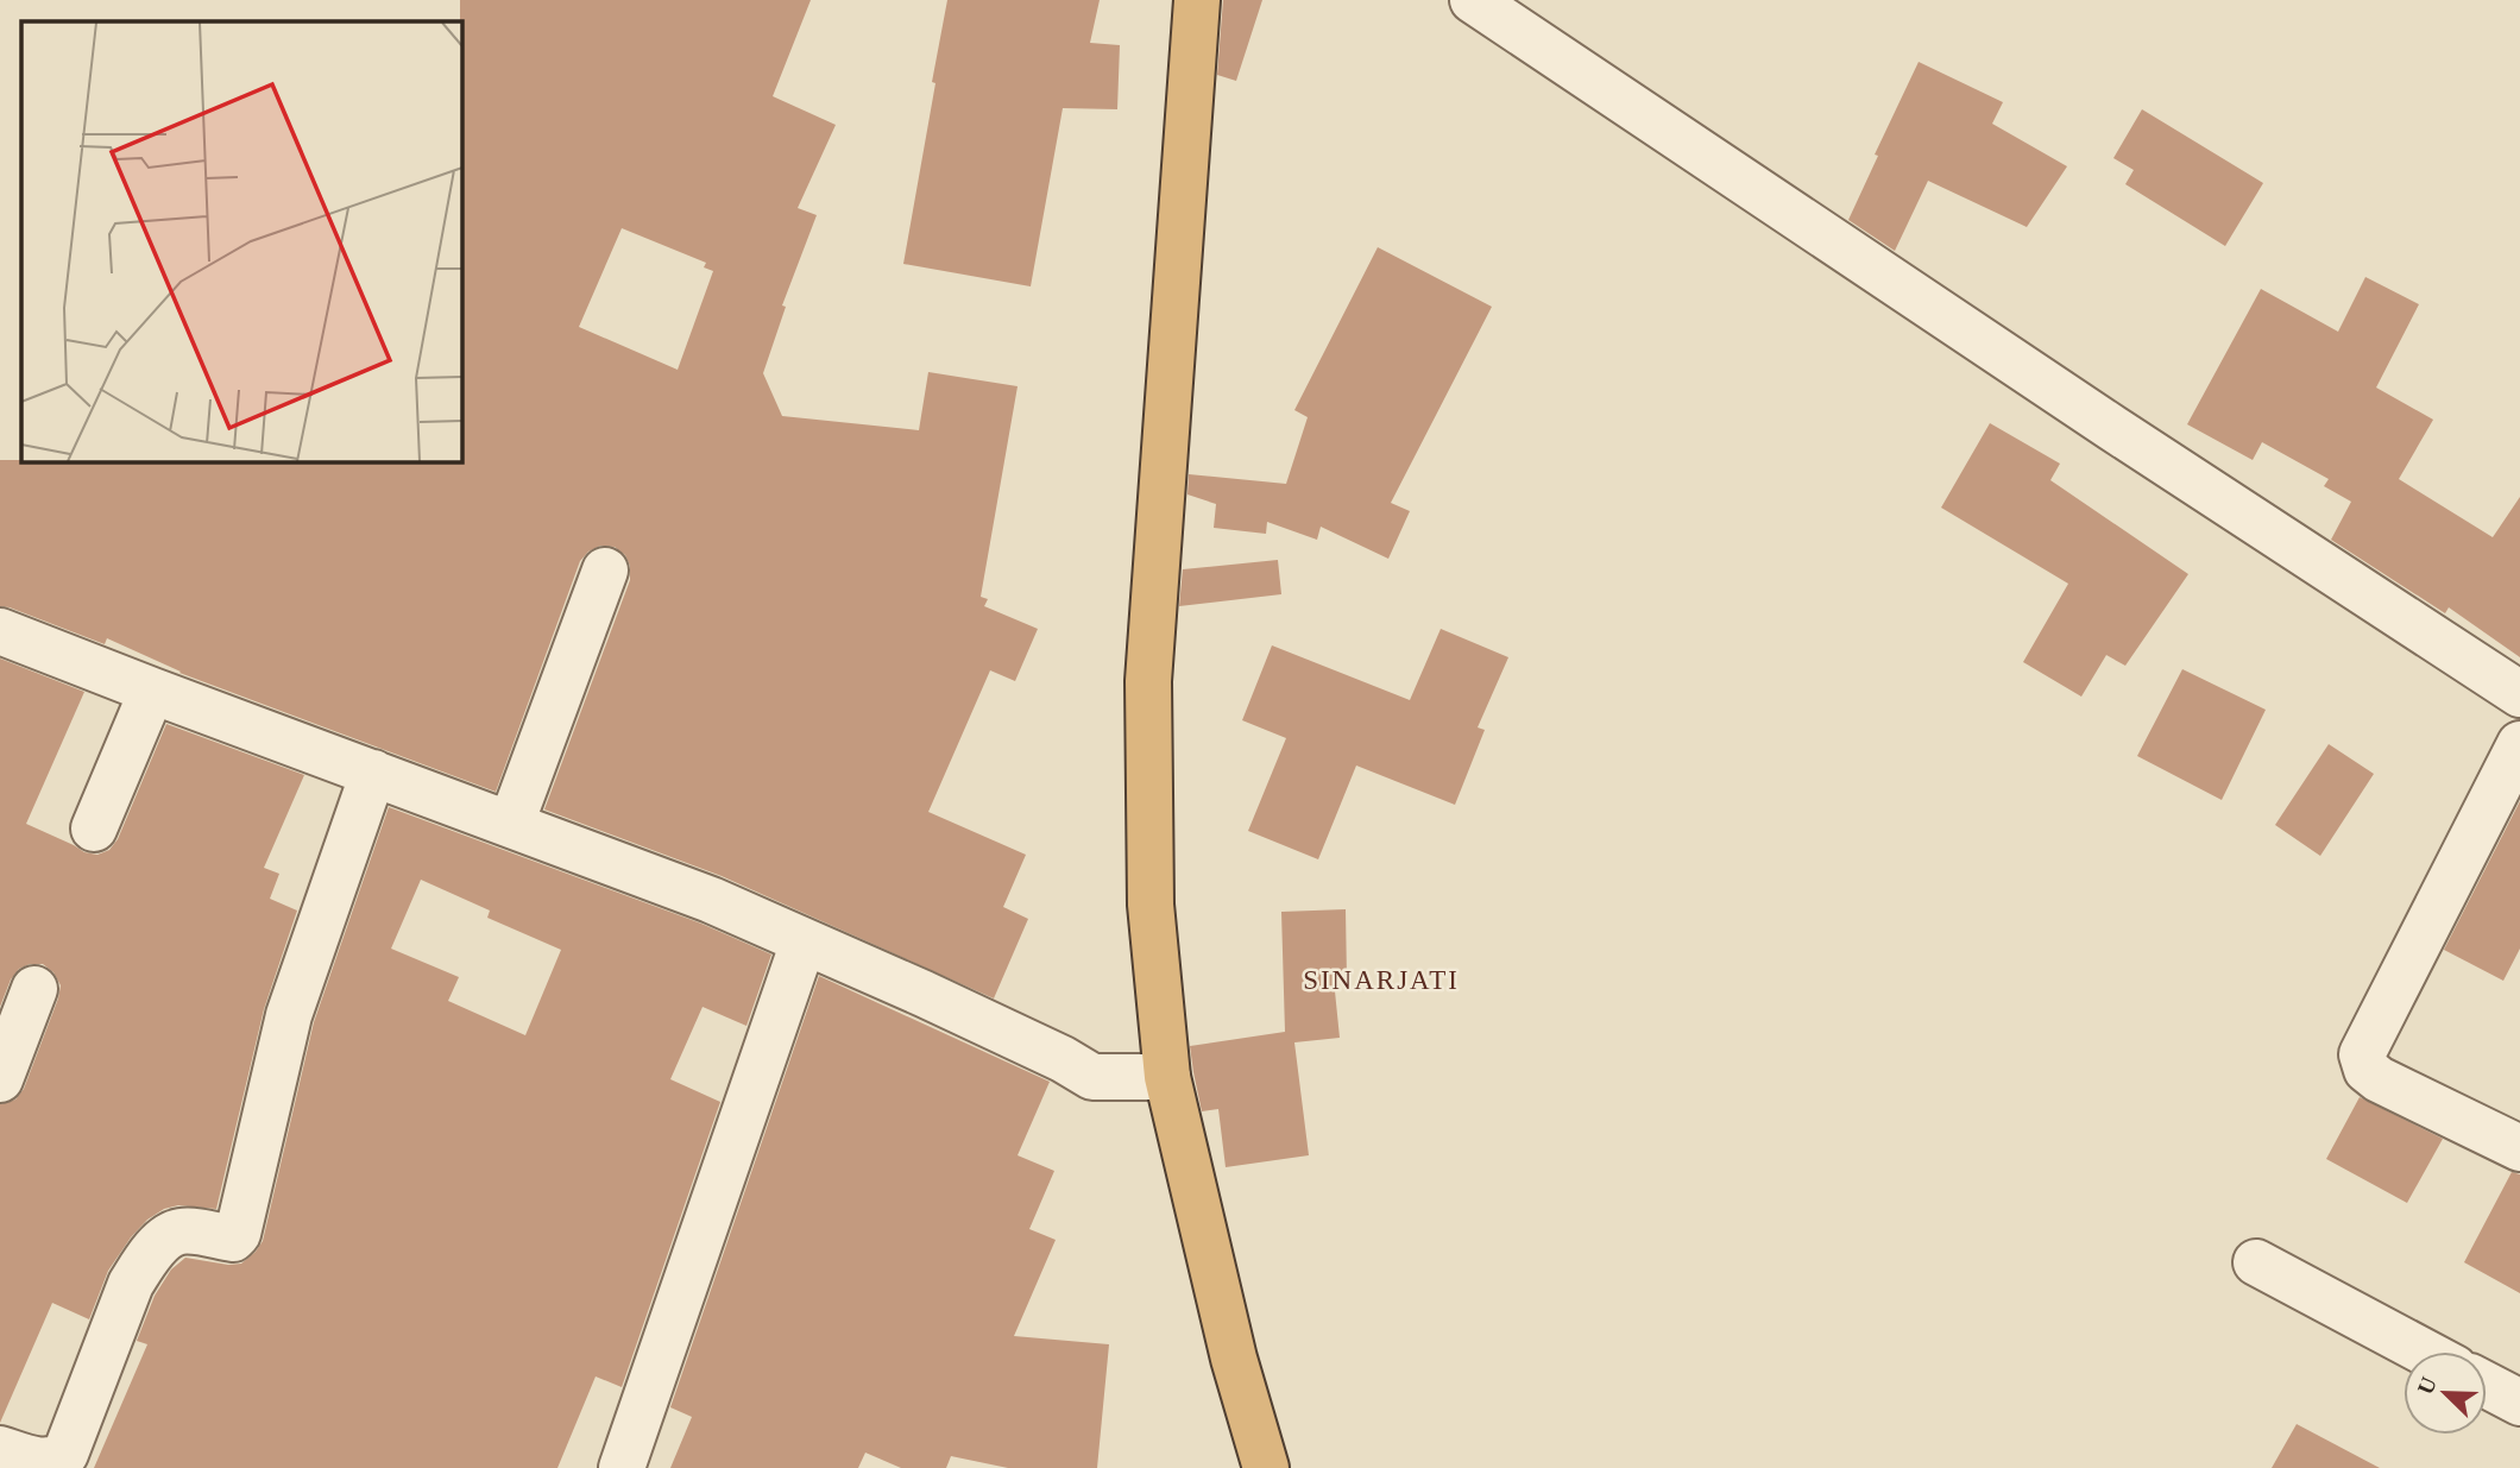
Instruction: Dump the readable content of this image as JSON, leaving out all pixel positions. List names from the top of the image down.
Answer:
{
  "districts": ["SINARJATI"],
  "north": "top left"
}
